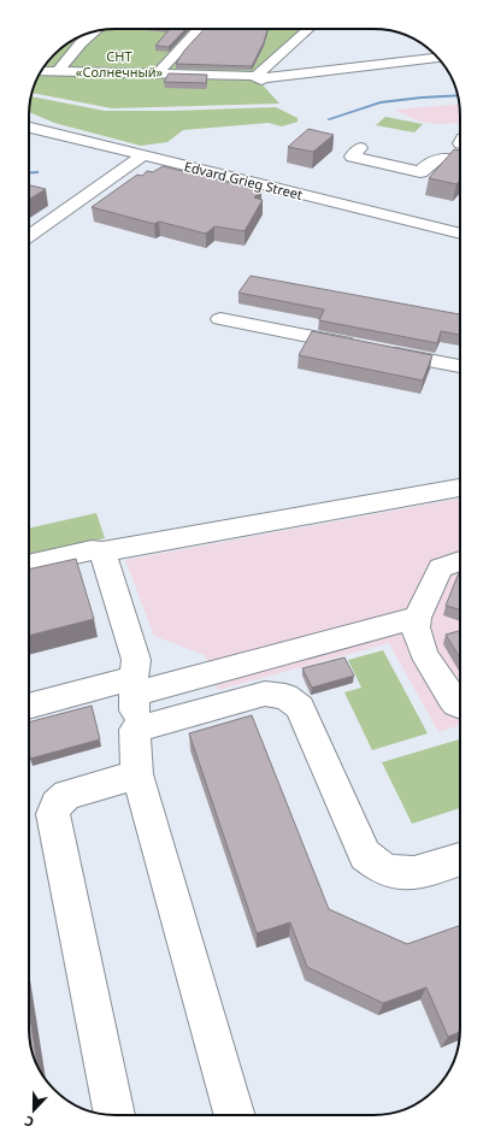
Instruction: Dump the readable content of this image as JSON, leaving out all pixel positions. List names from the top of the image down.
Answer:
{
  "streets": {
    "street": ["Edvard Grieg Street"]
  },
  "parks": ["СНТ «Солнечный»"],
  "north": "bottom"
}
